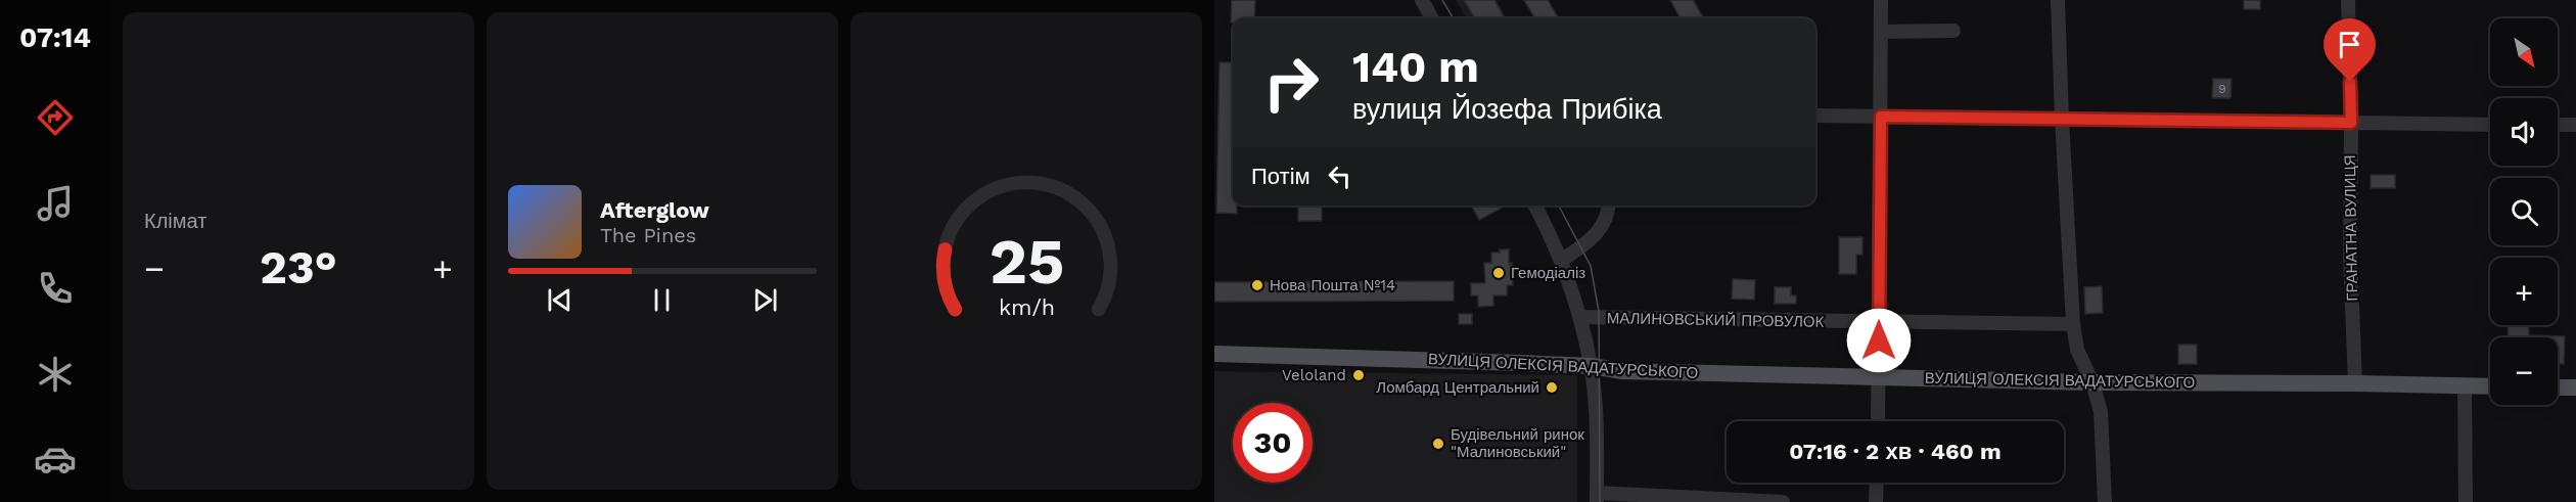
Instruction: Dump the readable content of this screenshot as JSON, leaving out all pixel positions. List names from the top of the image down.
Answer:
{
  "streets": {
    "main road": ["ВУЛИЦЯ ОЛЕКСІЯ ВАДАТУРСЬКОГО"],
    "street": ["ГРАНАТНА ВУЛИЦЯ", "МАЛИНОВСЬКИЙ ПРОВУЛОК"]
  },
  "crossings": [
    ["ГРАНАТНА ВУЛИЦЯ", "ВУЛИЦЯ ОЛЕКСІЯ ВАДАТУРСЬКОГО"]
  ],
  "places": [
    "Гемодіаліз",
    "Нова Пошта №14",
    "Veloland",
    "Ломбард Центральний",
    "Будівельний ринок \"Малиновський\""
  ],
  "house_numbers": ["9"],
  "north": "bottom right",
  "page": {
    "tabs": "07:14",
    "tile": "Клімат",
    "map_buttons": ["+", "−"],
    "turn": ["140 m", "вулиця Йозефа Прибіка"],
    "then": "Потім",
    "song": ["Afterglow", "The Pines"],
    "heat": ["−", "23°", "+"],
    "limit": "30",
    "trip": "07:16 · 2 хв · 460 m",
    "gauge": ["25", "km/h"]
  }
}
